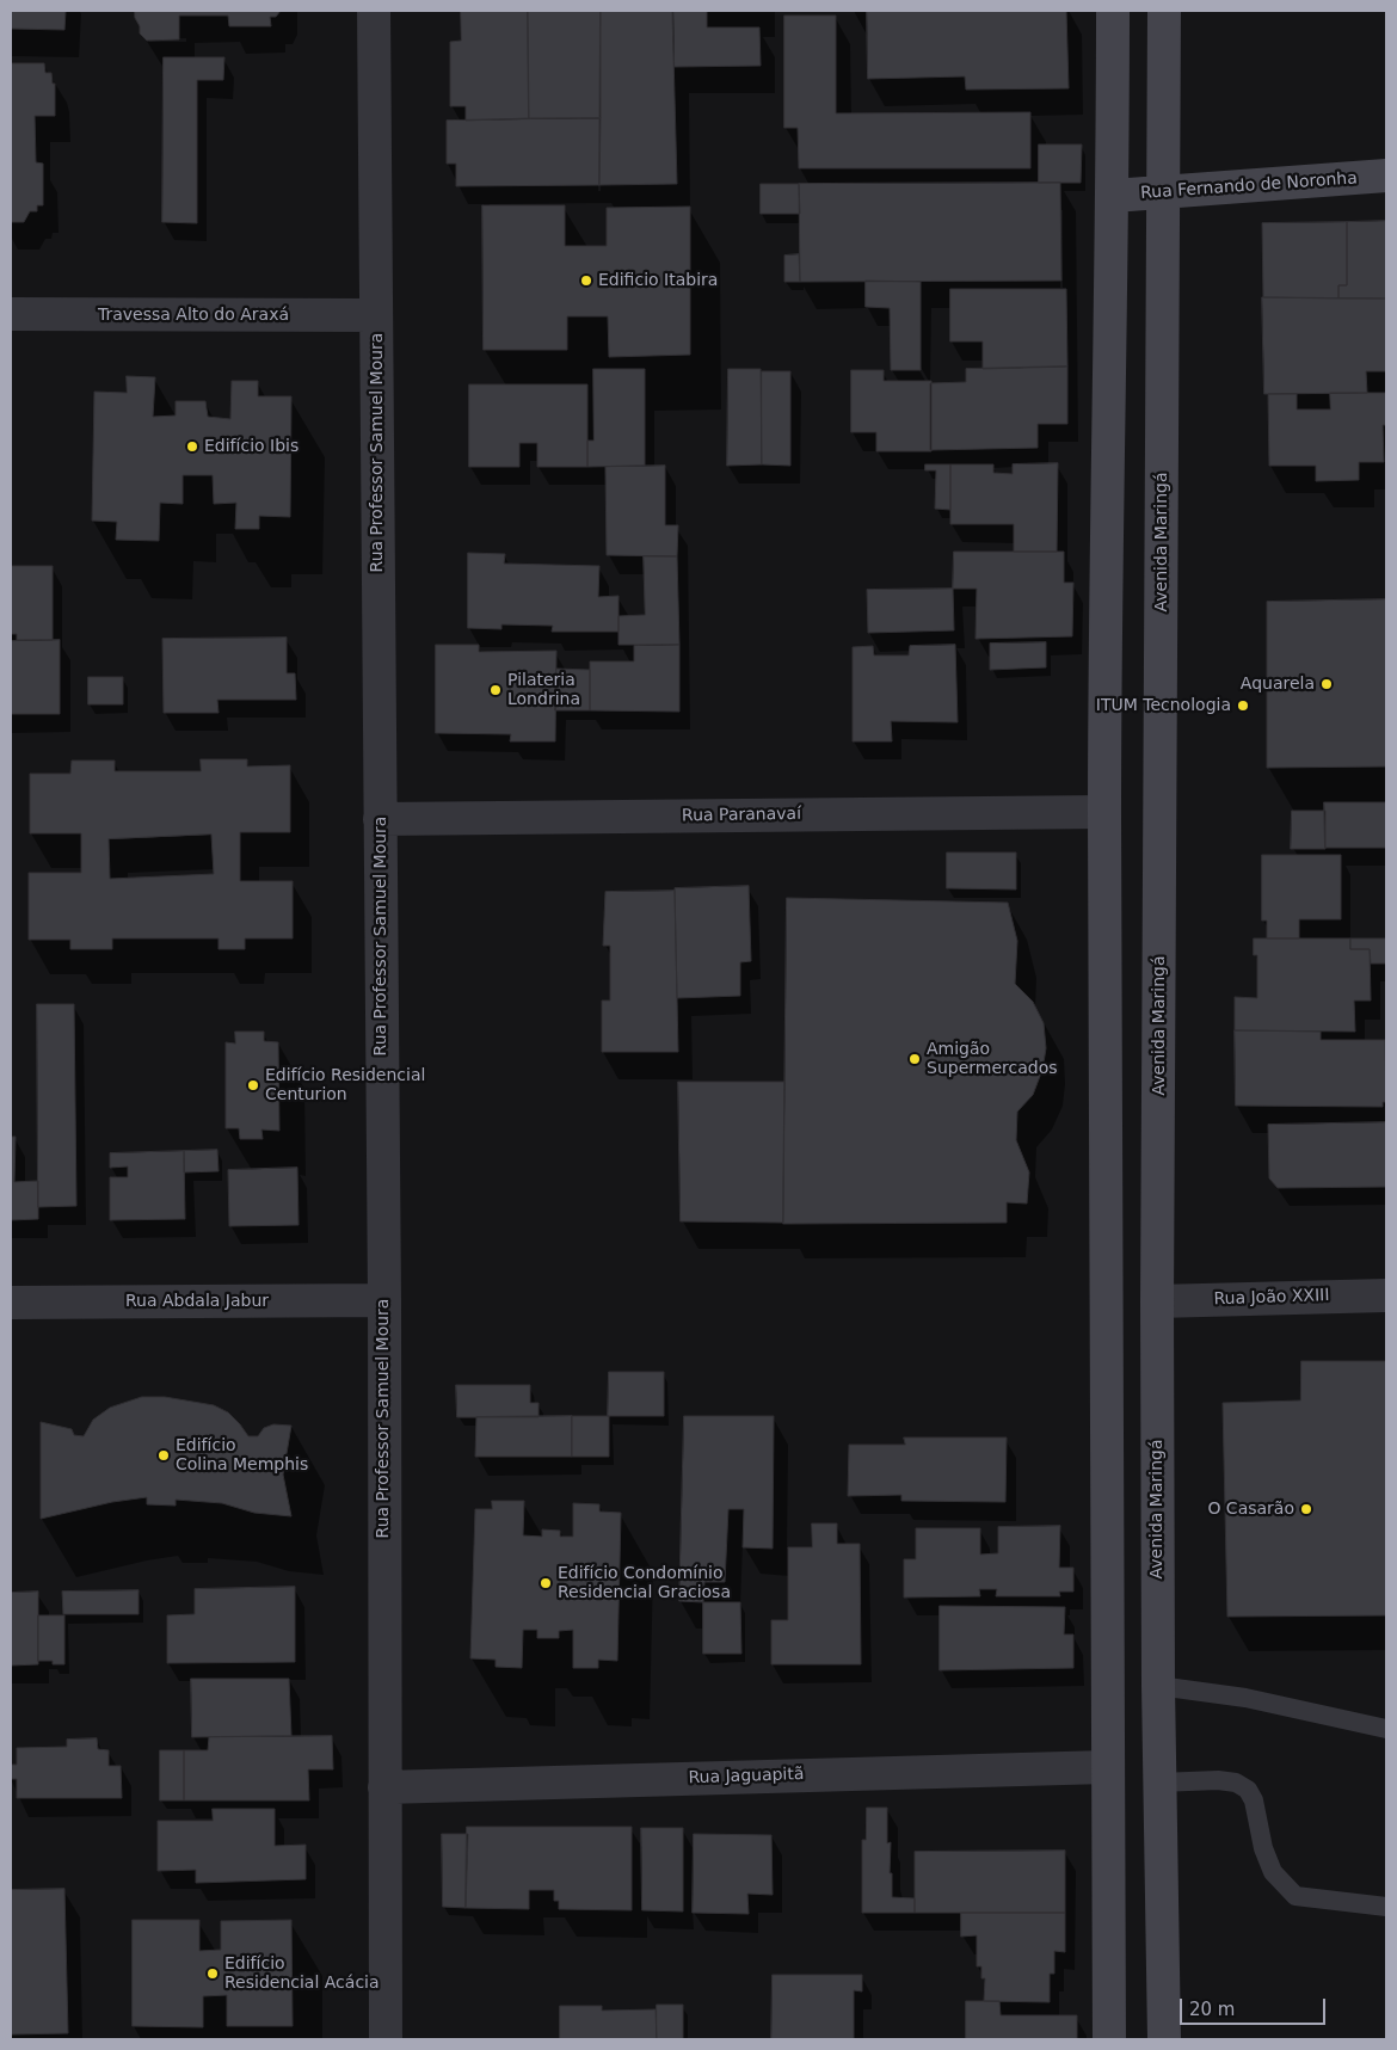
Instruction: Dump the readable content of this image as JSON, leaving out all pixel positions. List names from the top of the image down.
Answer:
{
  "streets": {
    "main road": ["Rua Fernando de Noronha", "Avenida Maringá"],
    "street": [
      "Travessa Alto do Araxá",
      "Rua Professor Samuel Moura",
      "Rua Paranavaí",
      "Rua João XXIII",
      "Rua Abdala Jabur",
      "Rua Jaguapitã"
    ]
  },
  "crossings": [
    ["Rua Fernando de Noronha", "Avenida Maringá"],
    ["Travessa Alto do Araxá", "Rua Professor Samuel Moura"],
    ["Rua Professor Samuel Moura", "Rua Paranavaí"],
    ["Rua Professor Samuel Moura", "Rua Abdala Jabur"],
    ["Rua Professor Samuel Moura", "Rua Jaguapitã"],
    ["Avenida Maringá", "Rua João XXIII"]
  ],
  "places": [
    "Edificio Itabira",
    "Edifício Ibis",
    "Aquarela",
    "Pilateria Londrina",
    "ITUM Tecnologia",
    "Amigão Supermercados",
    "Edifício Residencial Centurion",
    "Edifício Colina Memphis",
    "O Casarão",
    "Edifício Condomínio Residencial Graciosa",
    "Edifício Residencial Acácia"
  ],
  "scale_bar": "20 m"
}
